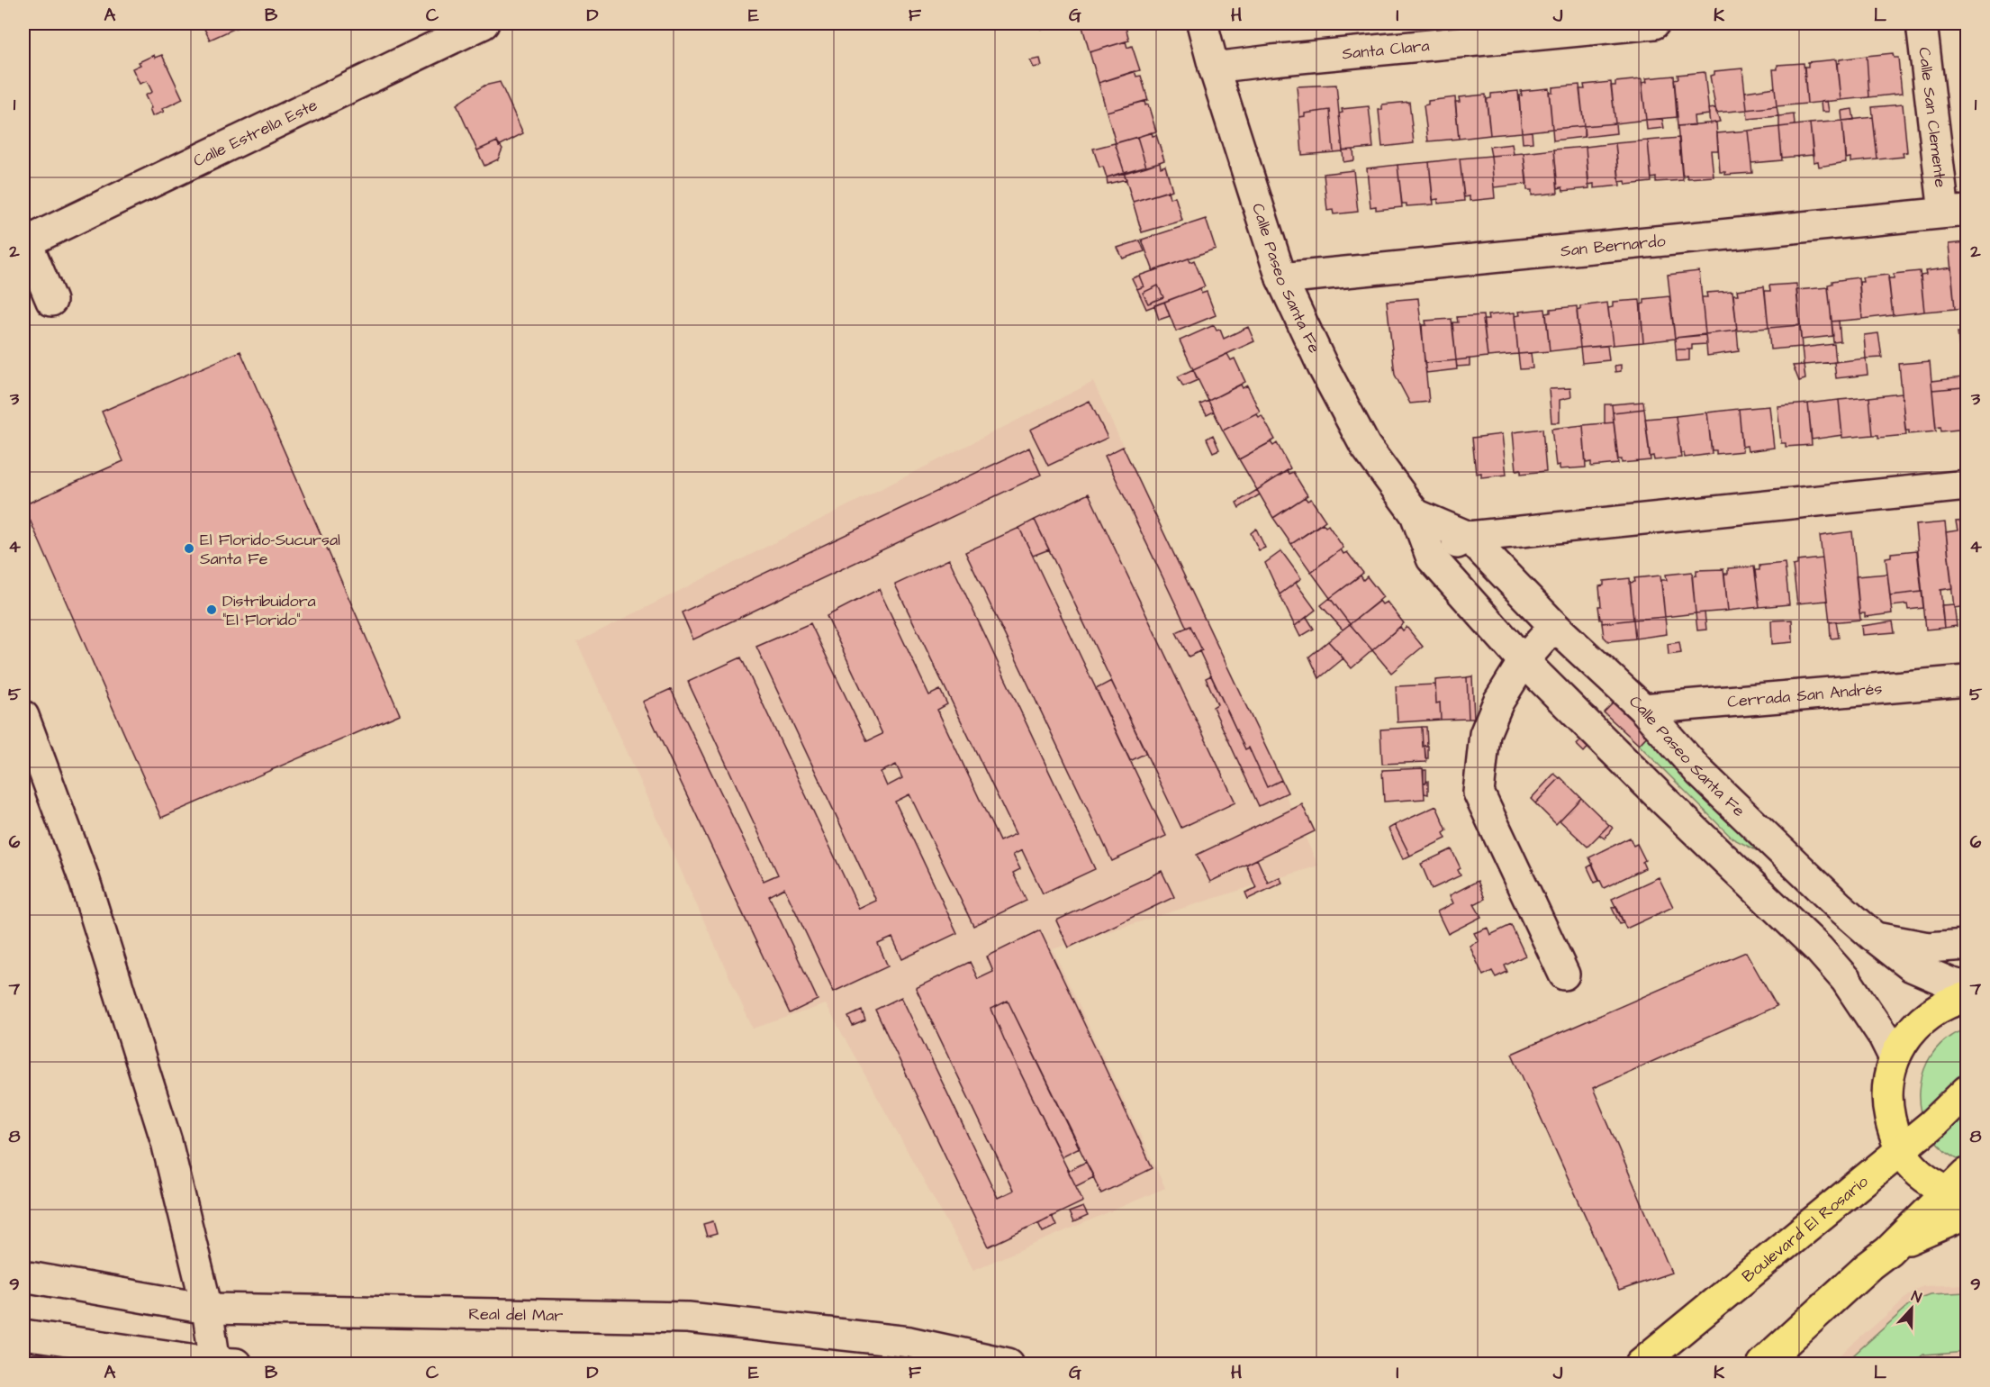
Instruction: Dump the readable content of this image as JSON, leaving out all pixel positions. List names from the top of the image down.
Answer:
{
  "streets": {
    "main road": ["Boulevard El Rosario"],
    "street": [
      "Santa Clara",
      "Calle San Clemente",
      "Calle Estrella Este",
      "San Bernardo",
      "Calle Paseo Santa Fe",
      "Cerrada San Andrés",
      "Real del Mar"
    ]
  },
  "crossings": [
    ["Santa Clara", "Calle Paseo Santa Fe"],
    ["Calle San Clemente", "San Bernardo"],
    ["San Bernardo", "Calle Paseo Santa Fe"],
    ["Calle Paseo Santa Fe", "Cerrada San Andrés"]
  ],
  "places": ["El Florido-Sucursal Santa Fe", "Distribuidora \"El Florido\""],
  "north": "top",
  "grid": {
    "columns": [
      "A",
      "B",
      "C",
      "D",
      "E",
      "F",
      "G",
      "H",
      "I",
      "J",
      "K",
      "L"
    ],
    "rows": [
      "1",
      "2",
      "3",
      "4",
      "5",
      "6",
      "7",
      "8",
      "9"
    ]
  }
}
